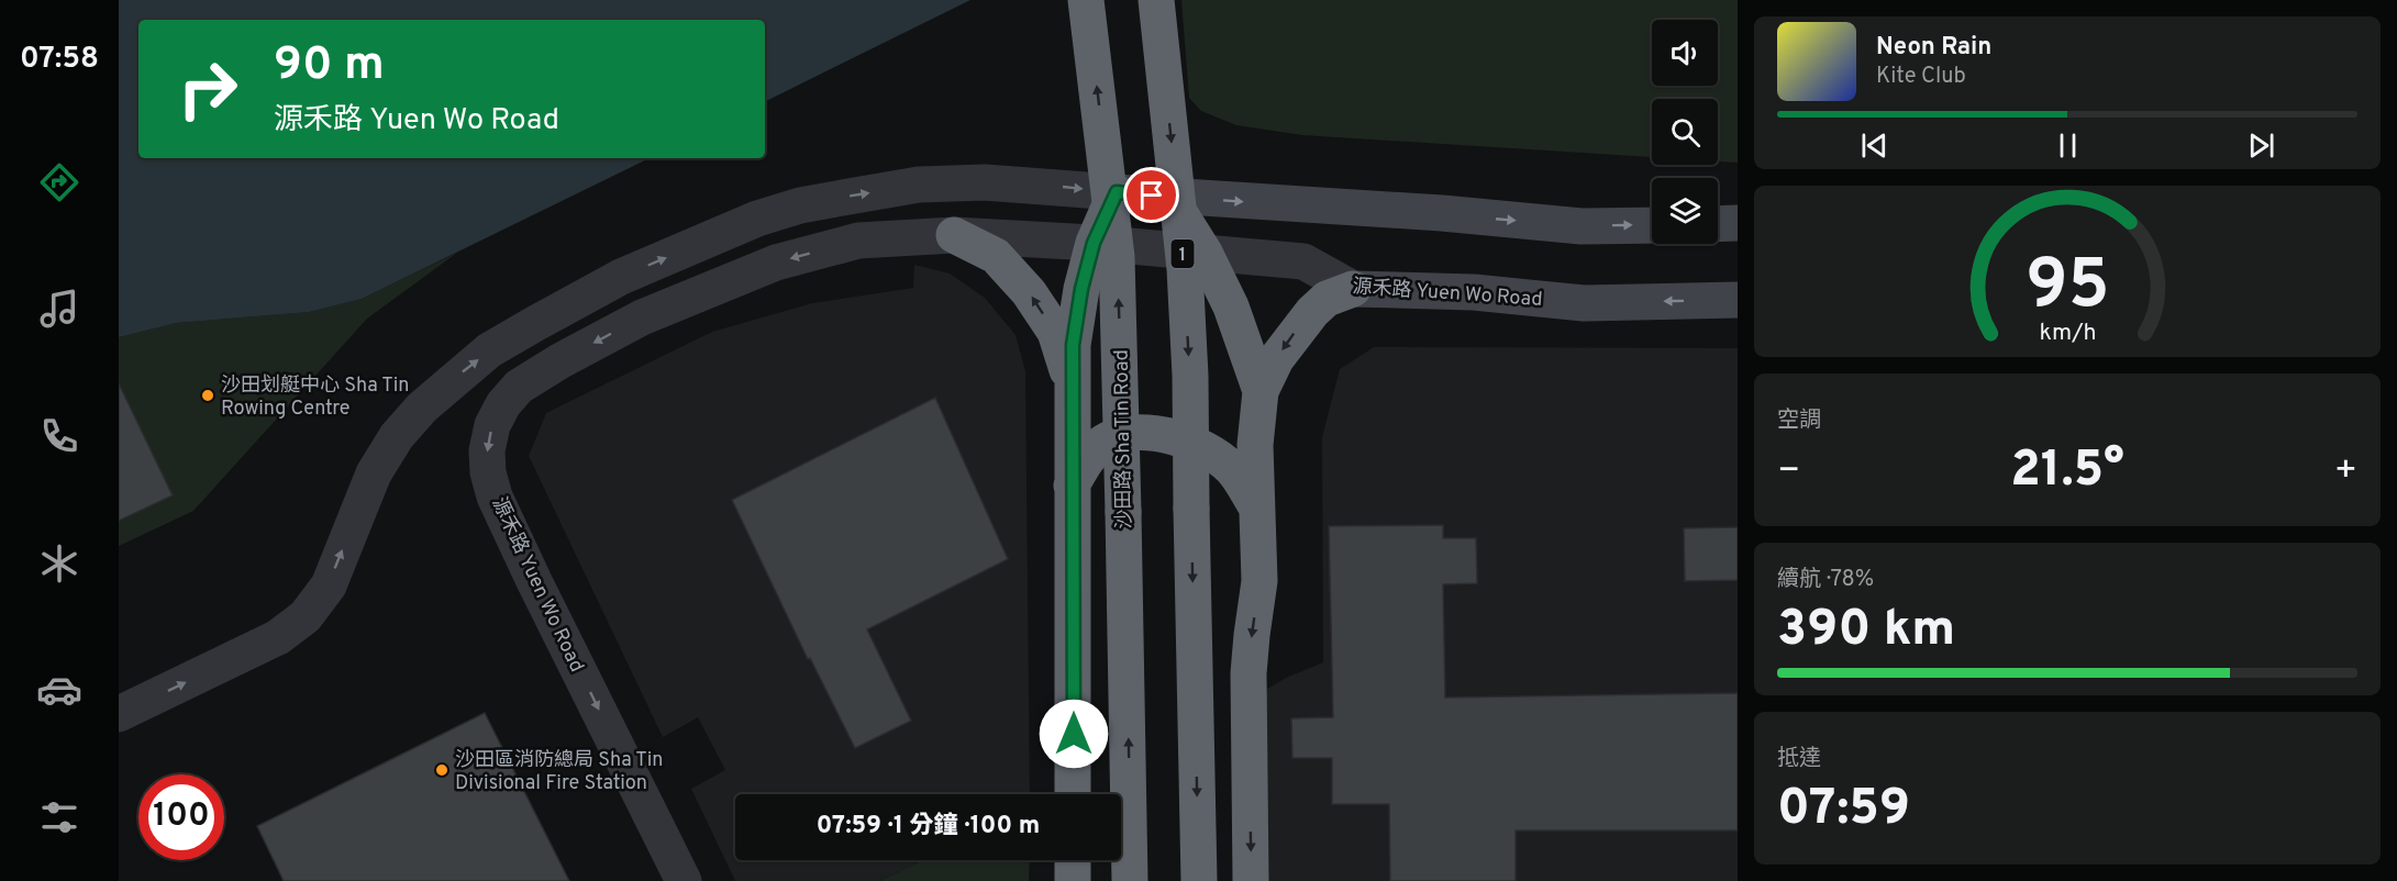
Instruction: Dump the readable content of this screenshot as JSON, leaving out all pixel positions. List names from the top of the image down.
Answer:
{
  "streets": {
    "highway": ["1", "沙田路 Sha Tin Road"],
    "main road": ["源禾路 Yuen Wo Road"]
  },
  "places": ["沙田划艇中心 Sha Tin Rowing Centre", "沙田區消防總局 Sha Tin Divisional Fire Station"],
  "page": {
    "tabs": "07:58",
    "turn": ["90 m", "源禾路 Yuen Wo Road"],
    "song": ["Neon Rain", "Kite Club"],
    "tile": [
      "空調",
      ["續航 · 78%", "390 km"],
      ["抵達", "07:59"]
    ],
    "heat": ["−", "21.5°", "+"],
    "limit": "100",
    "trip": "07:59 · 1 分鐘 · 100 m",
    "gauge": ["95", "km/h"]
  }
}
